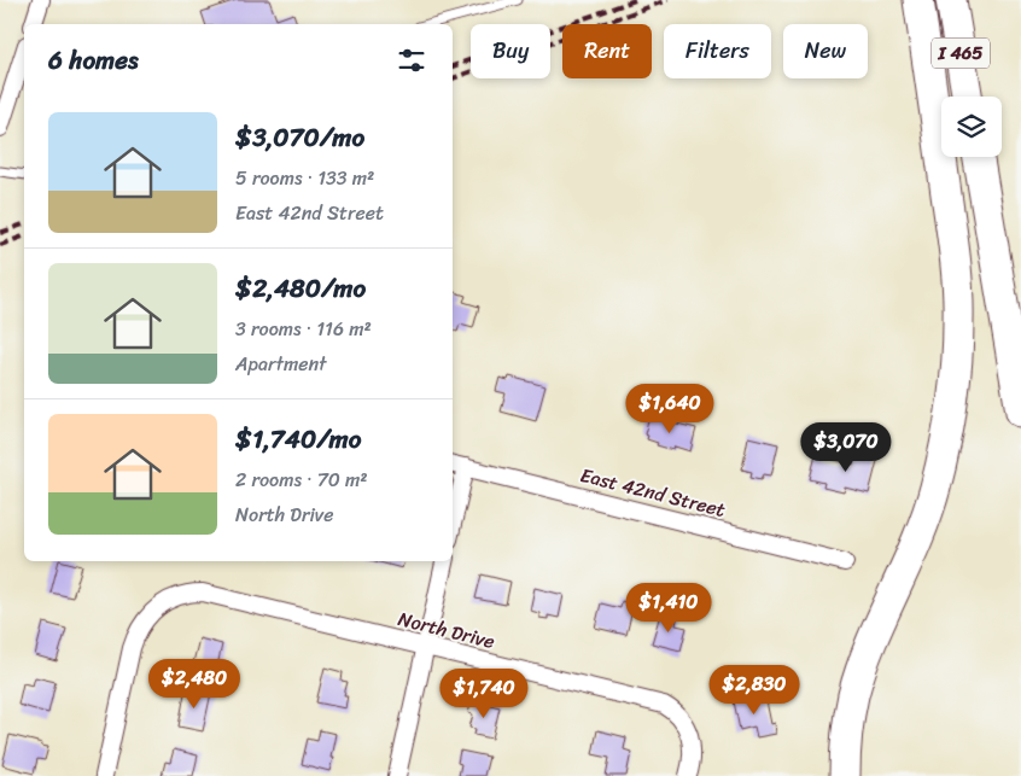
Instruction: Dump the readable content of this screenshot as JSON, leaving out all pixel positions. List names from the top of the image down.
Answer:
{
  "streets": {
    "highway": ["I 465"],
    "street": ["East 42nd Street", "North Drive"]
  },
  "page": {
    "chip": [
      "Buy",
      "Rent",
      "Filters",
      "New"
    ],
    "heading": "6 homes",
    "list": [
      {
        "name": "$3,070/mo",
        "note": "5 rooms · 133 m² · East 42nd Street"
      },
      {
        "name": "$2,480/mo",
        "note": "3 rooms · 116 m² · Apartment"
      },
      {
        "name": "$1,740/mo",
        "note": "2 rooms · 70 m² · North Drive"
      }
    ],
    "price": [
      "$1,640",
      "$3,070",
      "$1,410",
      "$2,480",
      "$2,830",
      "$1,740"
    ]
  }
}
